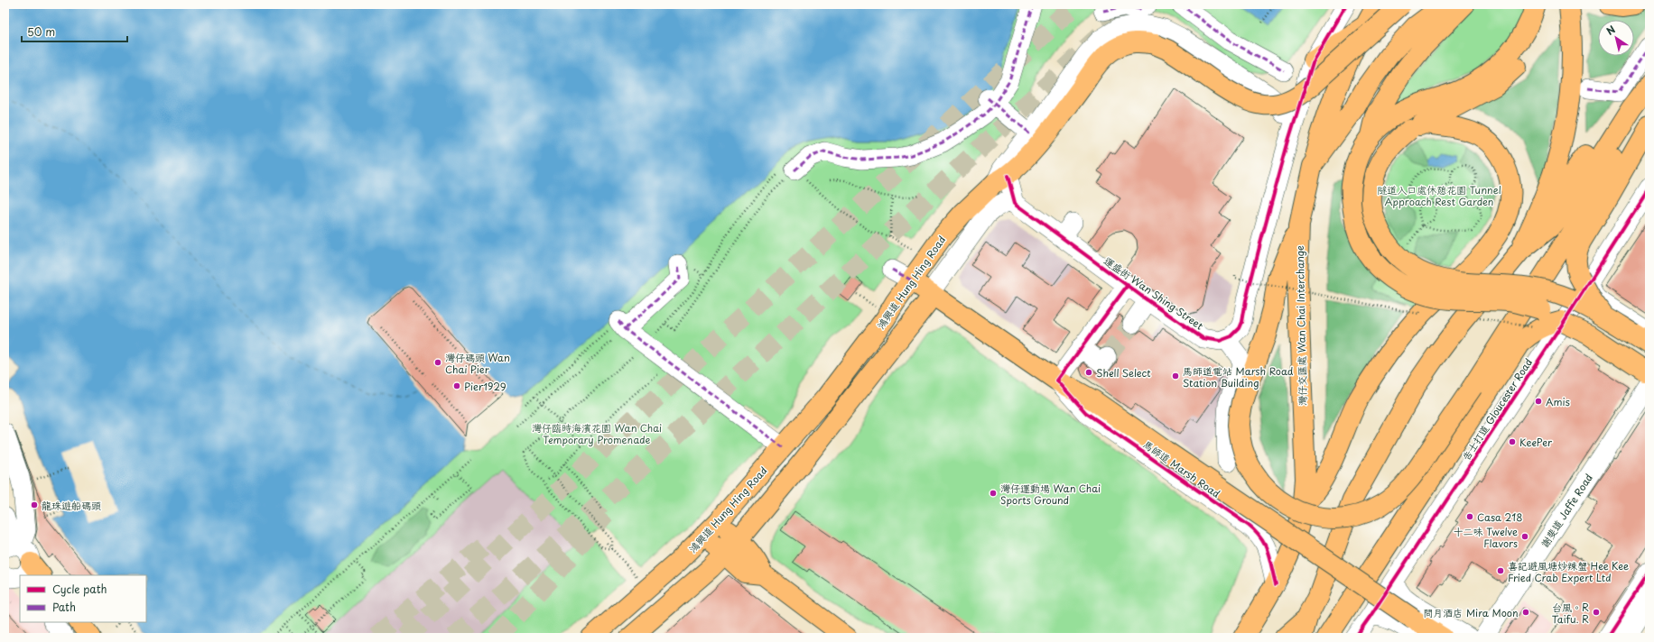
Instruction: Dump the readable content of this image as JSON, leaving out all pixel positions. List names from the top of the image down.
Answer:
{
  "streets": {
    "main road": ["鴻興道 Hung Hing Road", "灣仔交匯處 Wan Chai Interchange", "馬師道 Marsh Road"],
    "street": ["運盛街 Wan Shing Street", "告士打道 Gloucester Road", "謝斐道 Jaffe Road"]
  },
  "crossings": [
    ["鴻興道 Hung Hing Road", "運盛街 Wan Shing Street"],
    ["鴻興道 Hung Hing Road", "馬師道 Marsh Road"],
    ["灣仔交匯處 Wan Chai Interchange", "馬師道 Marsh Road"]
  ],
  "parks": ["隧道入口處休憩花園 Tunnel Approach Rest Garden", "灣仔臨時海濱花園 Wan Chai Temporary Promenade"],
  "places": [
    "灣仔碼頭 Wan Chai Pier",
    "Shell Select",
    "馬師道電站 Marsh Road Station Building",
    "Pier1929",
    "Amis",
    "KeePer",
    "灣仔運動場 Wan Chai Sports Ground",
    "龍珠遊船碼頭",
    "Casa 218",
    "十二味 Twelve Flavors",
    "喜記避風塘炒辣蟹 Hee Kee Fried Crab Expert Ltd",
    "問月酒店 Mira Moon",
    "台風。R Taifu. R"
  ],
  "legend": ["Cycle path", "Path"],
  "scale_bar": "50 m",
  "north": "top left"
}
